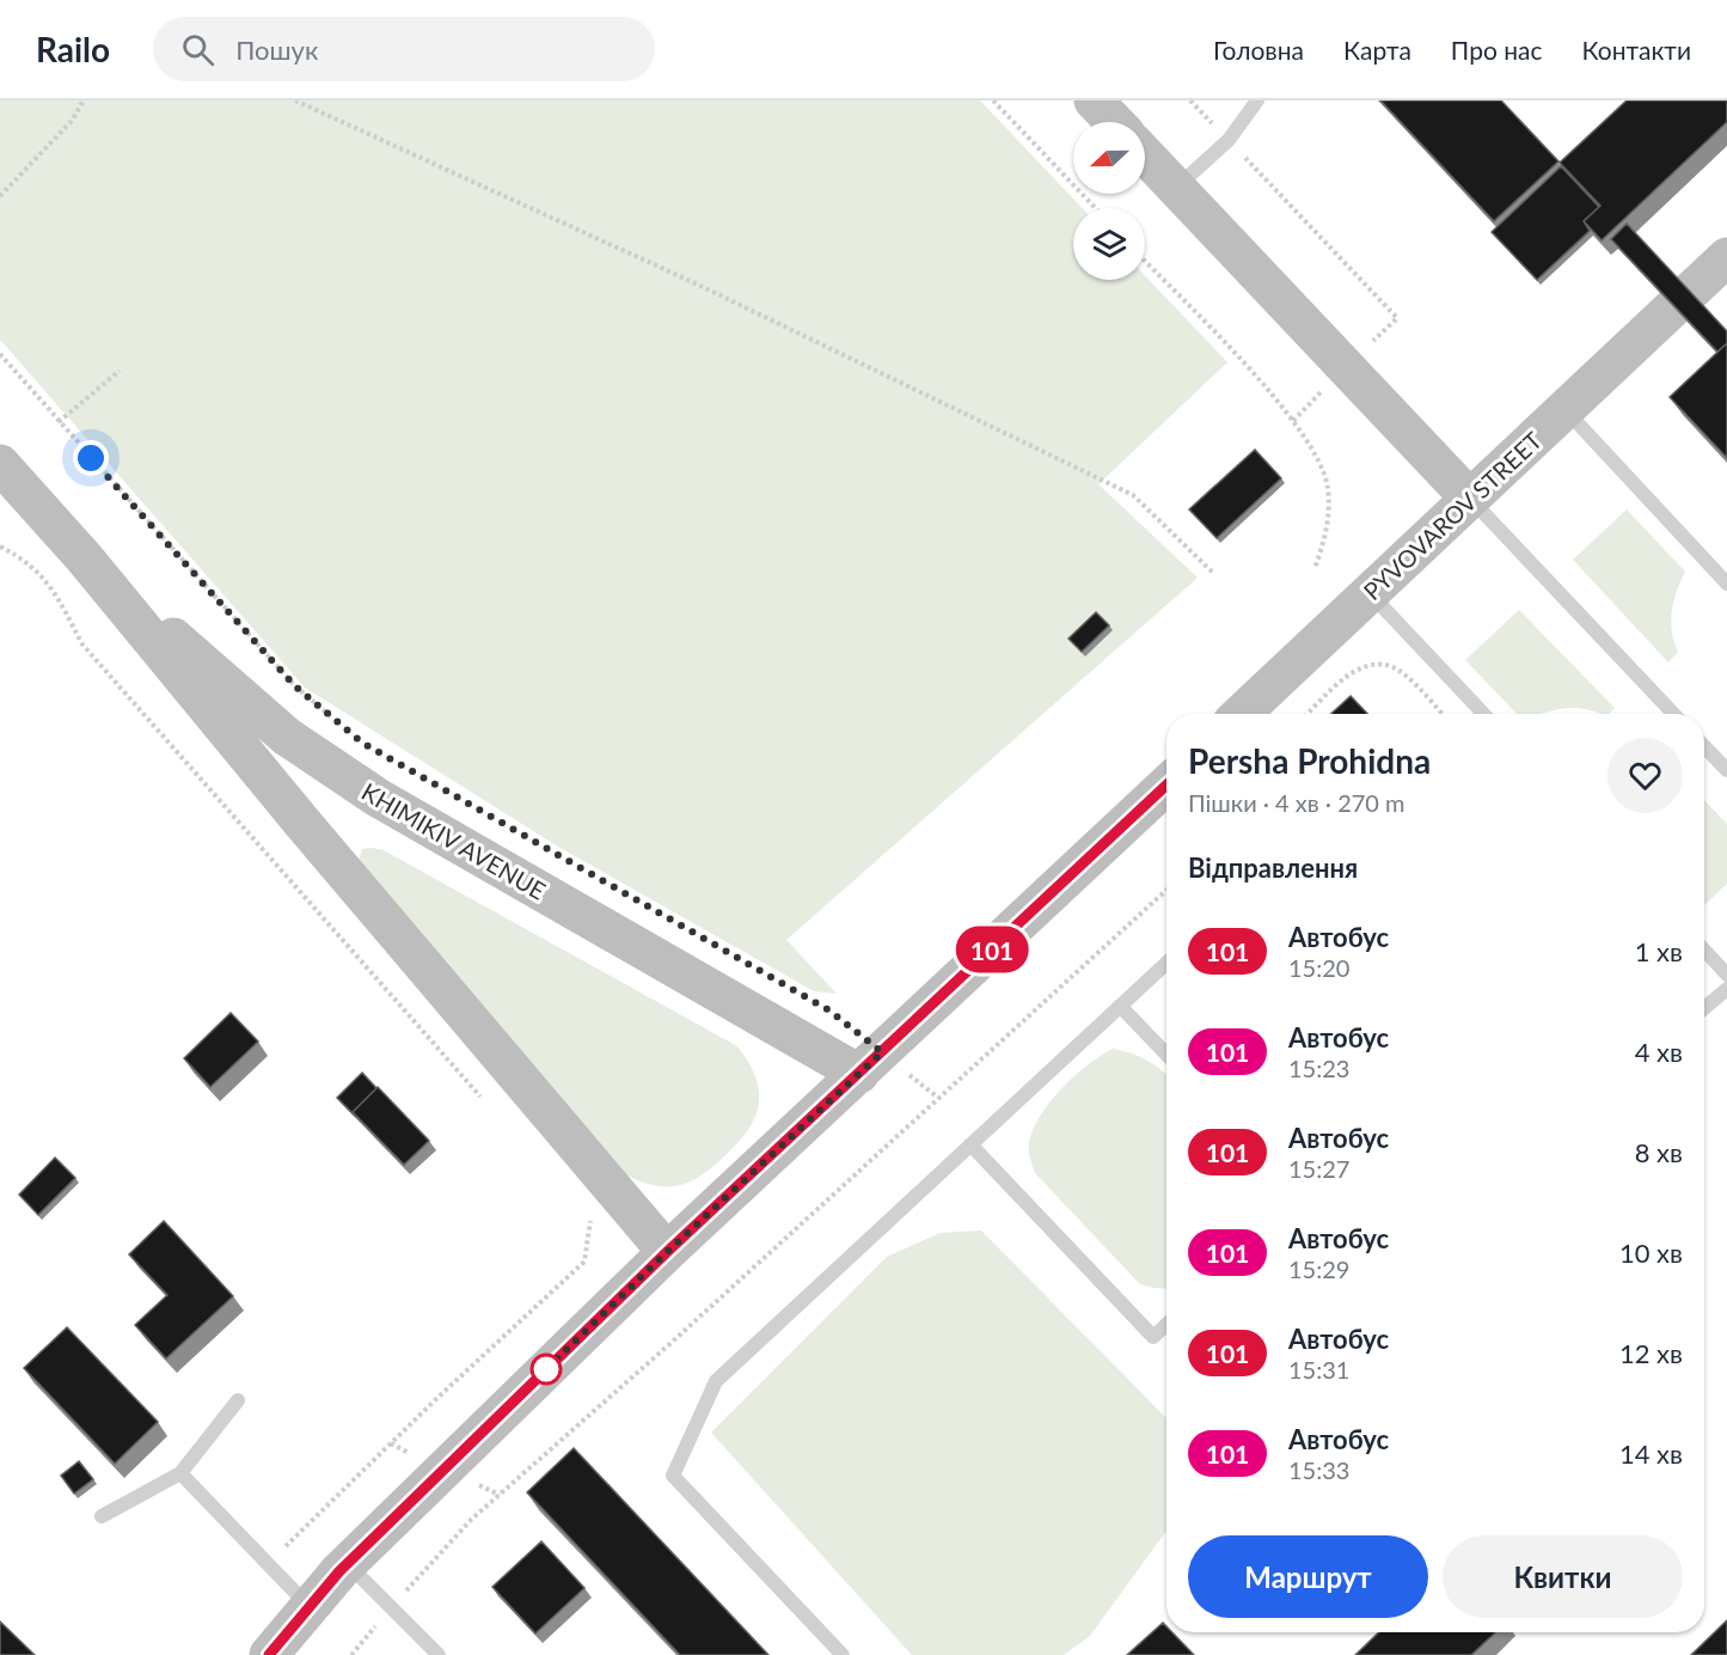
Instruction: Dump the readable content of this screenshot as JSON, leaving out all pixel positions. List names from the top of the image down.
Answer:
{
  "streets": {
    "street": ["PYVOVAROV STREET", "KHIMIKIV AVENUE"]
  },
  "lines": ["bus line 101"],
  "north": "left",
  "page": {
    "header": "Railo",
    "search": "Пошук",
    "nav": [
      "Головна",
      "Карта",
      "Про нас",
      "Контакти"
    ],
    "on_map": "101",
    "heading": [
      ["Persha Prohidna", "Пішки · 4 хв · 270 m"],
      "Відправлення"
    ],
    "list": [
      {
        "mark": "101",
        "name": "Автобус",
        "note": "15:20",
        "value": "1 хв"
      },
      {
        "mark": "101",
        "name": "Автобус",
        "note": "15:23",
        "value": "4 хв"
      },
      {
        "mark": "101",
        "name": "Автобус",
        "note": "15:27",
        "value": "8 хв"
      },
      {
        "mark": "101",
        "name": "Автобус",
        "note": "15:29",
        "value": "10 хв"
      },
      {
        "mark": "101",
        "name": "Автобус",
        "note": "15:31",
        "value": "12 хв"
      },
      {
        "mark": "101",
        "name": "Автобус",
        "note": "15:33",
        "value": "14 хв"
      }
    ],
    "buttons": ["Маршрут", "Квитки"]
  }
}
